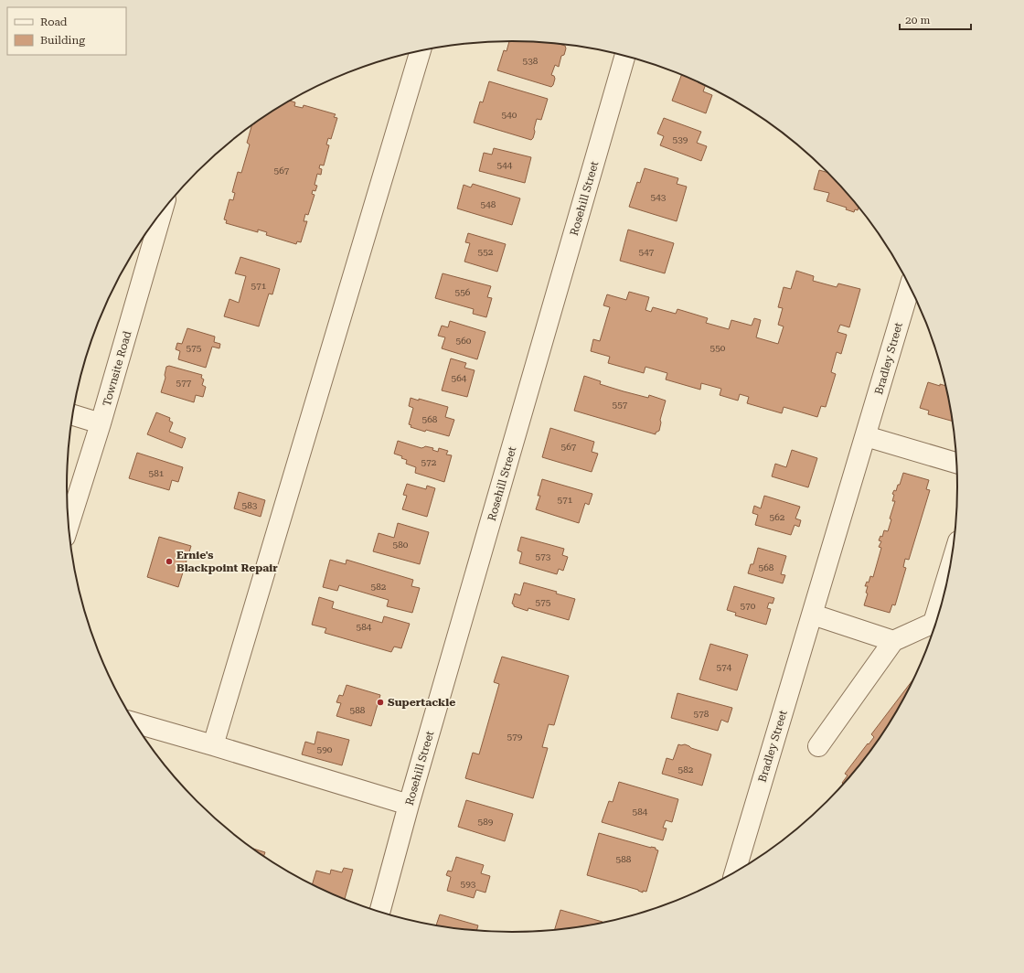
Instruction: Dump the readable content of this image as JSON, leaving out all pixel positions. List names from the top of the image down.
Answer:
{
  "streets": {
    "street": ["Rosehill Street", "Bradley Street", "Townsite Road"]
  },
  "places": ["Ernie's Blackpoint Repair", "Supertackle"],
  "house_numbers": [
    "538",
    "540",
    "539",
    "544",
    "567",
    "543",
    "548",
    "552",
    "547",
    "571",
    "556",
    "560",
    "575",
    "550",
    "564",
    "577",
    "557",
    "568",
    "567",
    "572",
    "581",
    "571",
    "583",
    "562",
    "580",
    "573",
    "568",
    "582",
    "575",
    "570",
    "584",
    "574",
    "588",
    "578",
    "579",
    "590",
    "582",
    "584",
    "589",
    "588",
    "593"
  ],
  "legend": ["Road", "Building"],
  "scale_bar": "20 m"
}
